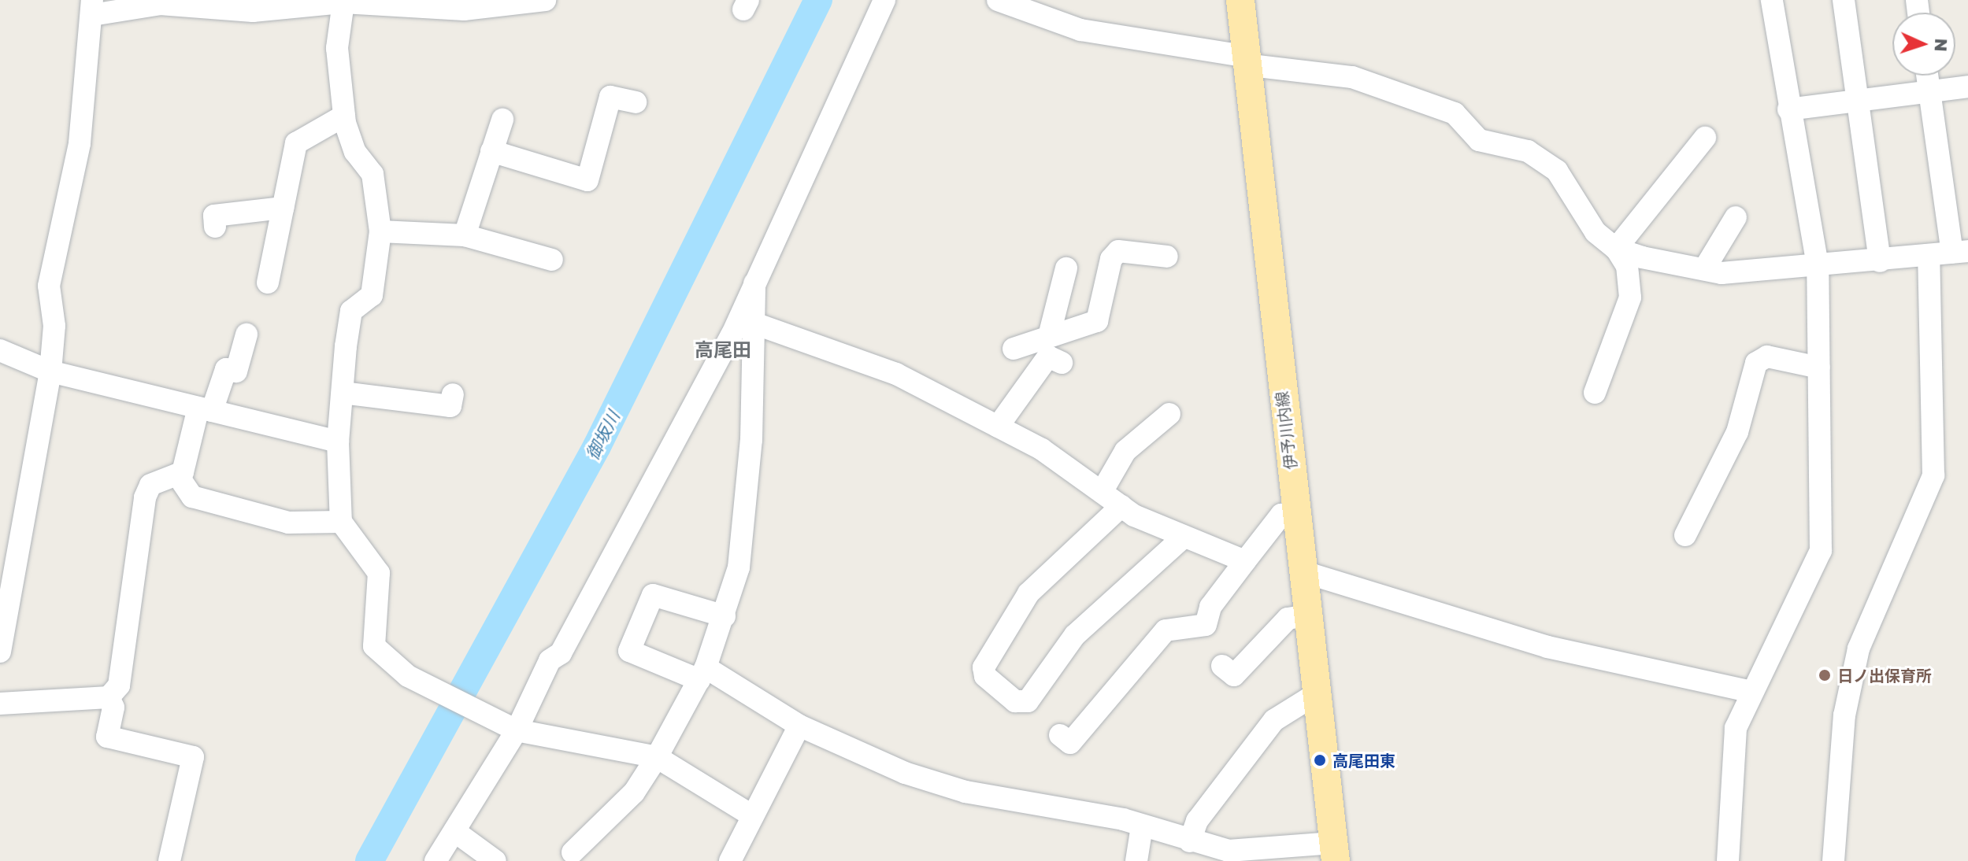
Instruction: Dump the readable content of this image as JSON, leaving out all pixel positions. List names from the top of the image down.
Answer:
{
  "streets": {
    "main road": ["伊予川内線"]
  },
  "districts": ["高尾田"],
  "water": ["御坂川"],
  "places": ["日ノ出保育所", "高尾田東"],
  "north": "right"
}
